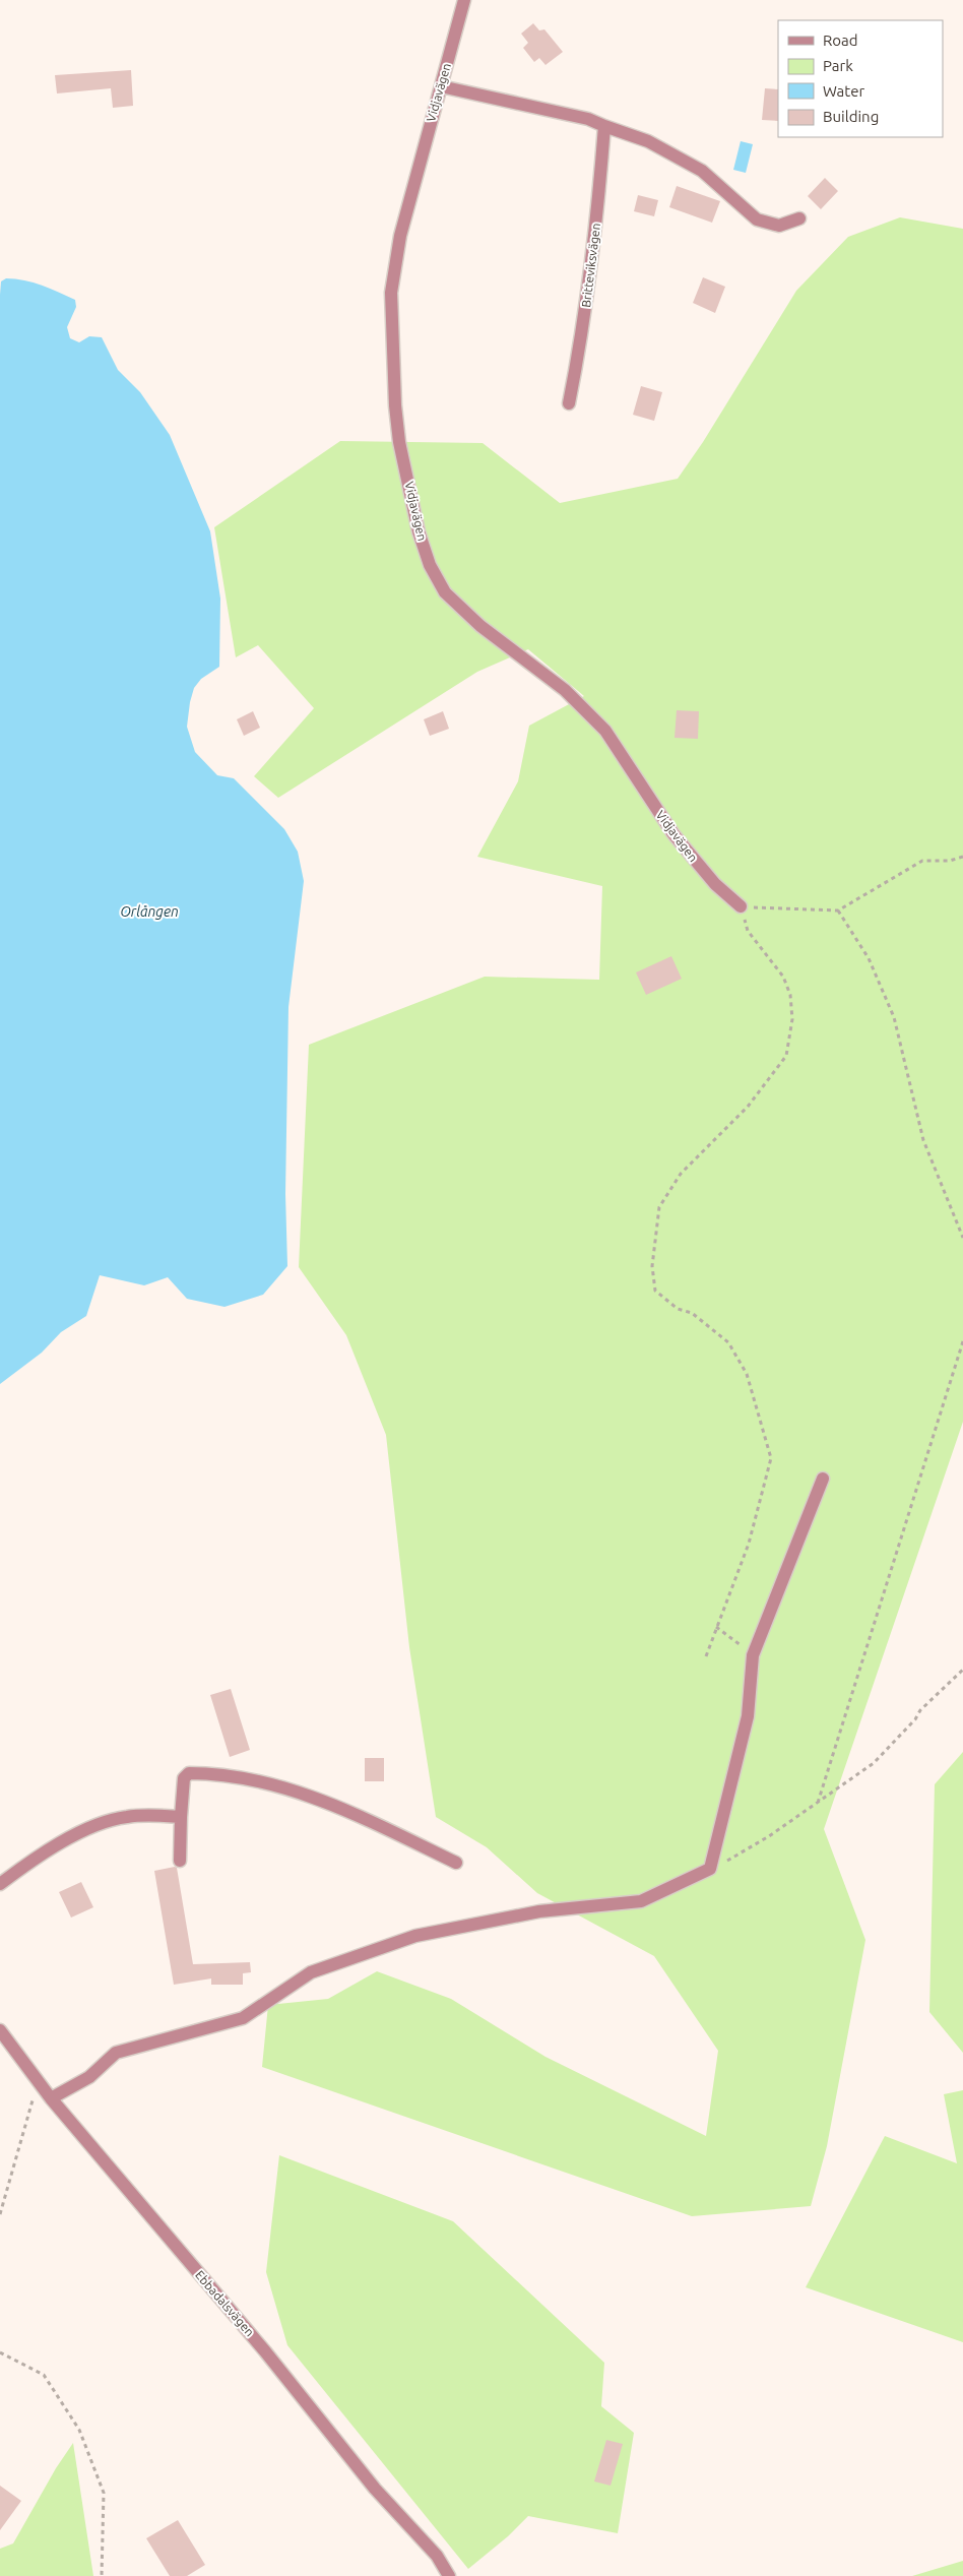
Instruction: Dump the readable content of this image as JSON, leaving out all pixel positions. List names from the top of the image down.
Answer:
{
  "streets": {
    "street": ["Vidjavägen", "Britteviksvägen", "Ebbadalsvägen"]
  },
  "water": ["Orlången"],
  "legend": [
    "Road",
    "Park",
    "Water",
    "Building"
  ]
}
